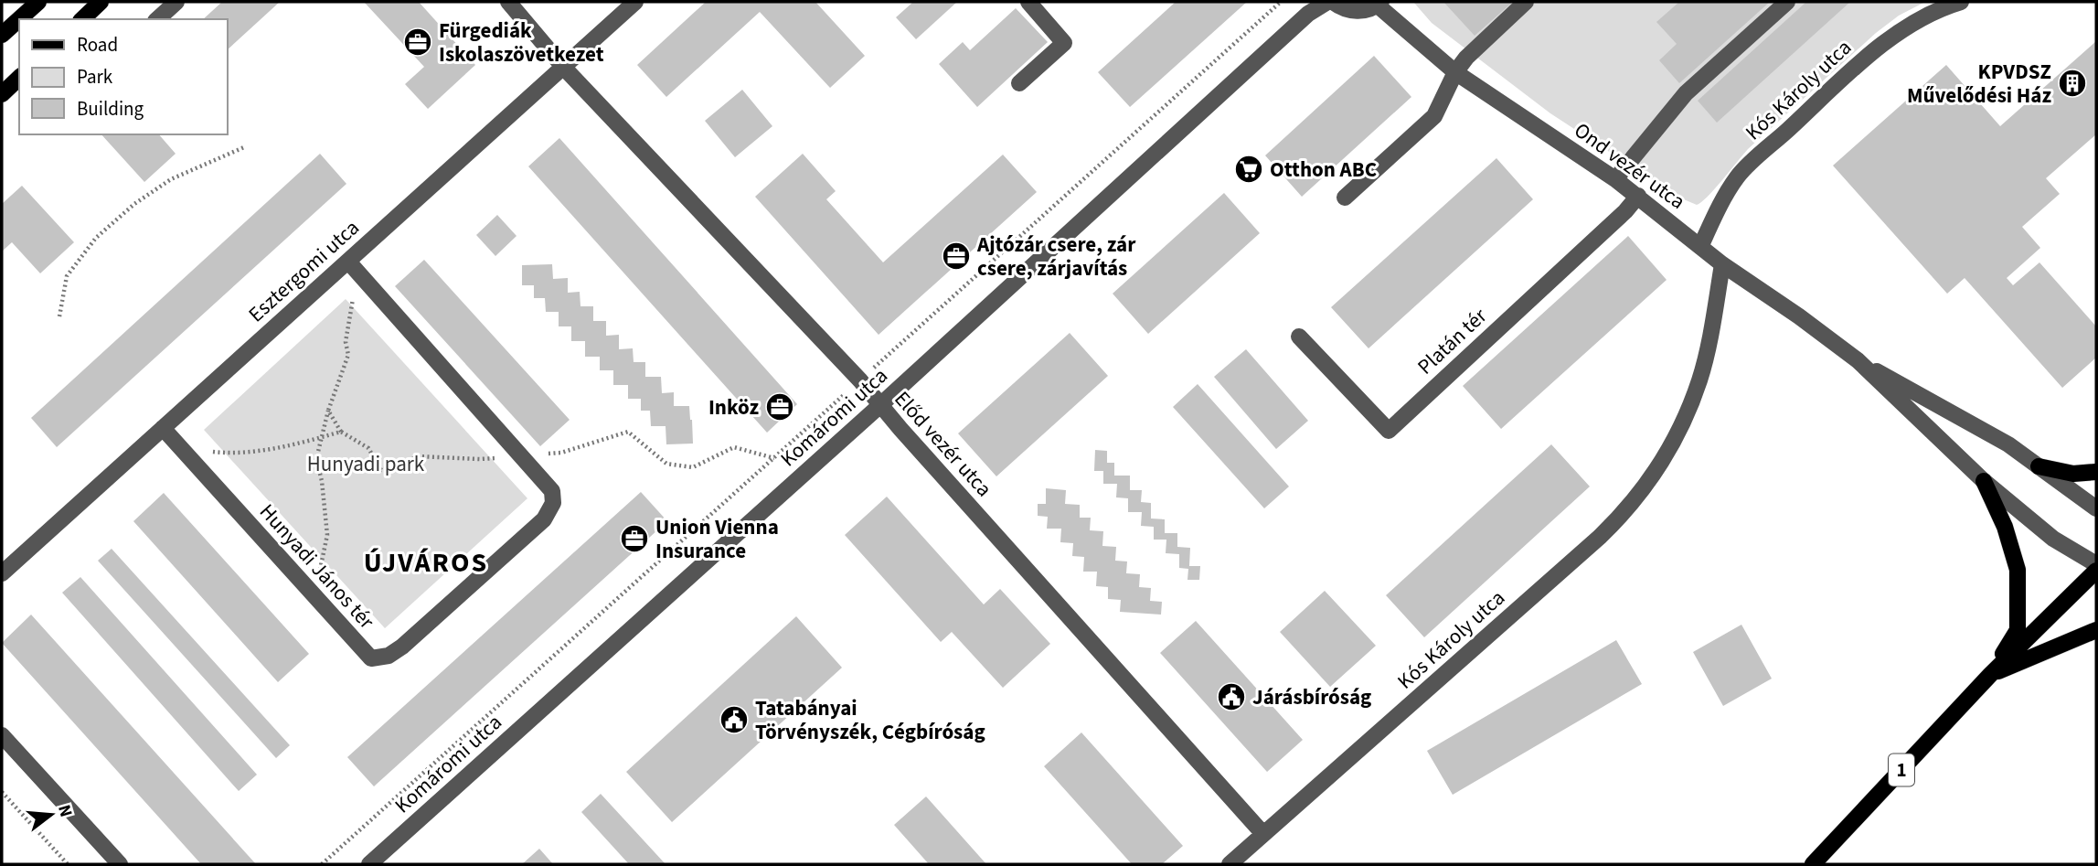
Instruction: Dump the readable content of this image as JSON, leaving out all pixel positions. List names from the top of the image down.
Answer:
{
  "streets": {
    "main road": ["1"],
    "street": [
      "Kós Károly utca",
      "Ond vezér utca",
      "Esztergomi utca",
      "Platán tér",
      "Komáromi utca",
      "Előd vezér utca",
      "Hunyadi János tér"
    ]
  },
  "crossings": [
    ["Kós Károly utca", "Ond vezér utca"],
    ["Kós Károly utca", "Előd vezér utca"],
    ["Ond vezér utca", "Platán tér"],
    ["Esztergomi utca", "Előd vezér utca"],
    ["Esztergomi utca", "Hunyadi János tér"],
    ["Komáromi utca", "Előd vezér utca"]
  ],
  "districts": ["ÚJVÁROS"],
  "parks": ["Hunyadi park"],
  "places": {
    "office": [
      "Fürgediák Iskolaszövetkezet",
      "Ajtózár csere, zár csere, zárjavítás",
      "Inköz",
      "Union Vienna Insurance"
    ],
    "building": ["KPVDSZ Művelődési Ház"],
    "supermarket": ["Otthon ABC"],
    "public building": ["Járásbíróság", "Tatabányai Törvényszék, Cégbíróság"]
  },
  "legend": ["Road", "Park", "Building"],
  "north": "right"
}
